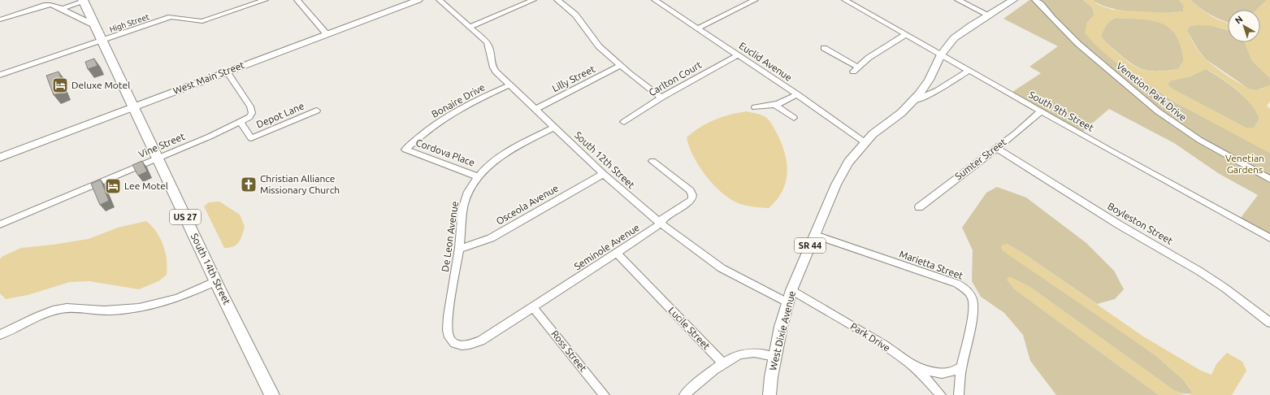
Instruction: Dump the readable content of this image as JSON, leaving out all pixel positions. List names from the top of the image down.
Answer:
{
  "streets": {
    "highway": ["US 27", "South 14th Street"],
    "main road": ["West Main Street", "SR 44", "West Dixie Avenue"],
    "street": [
      "High Street",
      "Euclid Avenue",
      "Lilly Street",
      "Carlton Court",
      "Venetion Park Drive",
      "Bonaire Drive",
      "South 9th Street",
      "Depot Lane",
      "Vine Street",
      "Cordova Place",
      "Sumter Street",
      "South 12th Street",
      "Osceola Avenue",
      "Boyleston Street",
      "De Leon Avenue",
      "Seminole Avenue",
      "Marietta Street",
      "Lucile Street",
      "Park Drive",
      "Ross Street"
    ]
  },
  "crossings": [
    ["High Street", "US 27"],
    ["Euclid Avenue", "Carlton Court"],
    ["Euclid Avenue", "West Dixie Avenue"],
    ["West Main Street", "US 27"],
    ["West Main Street", "South 14th Street"],
    ["Lilly Street", "South 12th Street"],
    ["Bonaire Drive", "Cordova Place"],
    ["Bonaire Drive", "South 12th Street"],
    ["South 9th Street", "Sumter Street"],
    ["South 9th Street", "West Dixie Avenue"],
    ["Depot Lane", "Vine Street"],
    ["Vine Street", "South 14th Street"],
    ["Cordova Place", "De Leon Avenue"],
    ["Sumter Street", "Boyleston Street"],
    ["South 12th Street", "Osceola Avenue"],
    ["South 12th Street", "De Leon Avenue"],
    ["South 12th Street", "Seminole Avenue"],
    ["South 12th Street", "West Dixie Avenue"],
    ["Osceola Avenue", "De Leon Avenue"],
    ["US 27", "South 14th Street"],
    ["De Leon Avenue", "Seminole Avenue"],
    ["Seminole Avenue", "Lucile Street"],
    ["Seminole Avenue", "Ross Street"],
    ["Marietta Street", "West Dixie Avenue"],
    ["West Dixie Avenue", "Park Drive"]
  ],
  "parks": ["Venetian Gardens"],
  "places": {
    "hotel": ["Deluxe Motel", "Lee Motel"],
    "church": ["Christian Alliance Missionary Church"]
  },
  "north": "top left"
}
